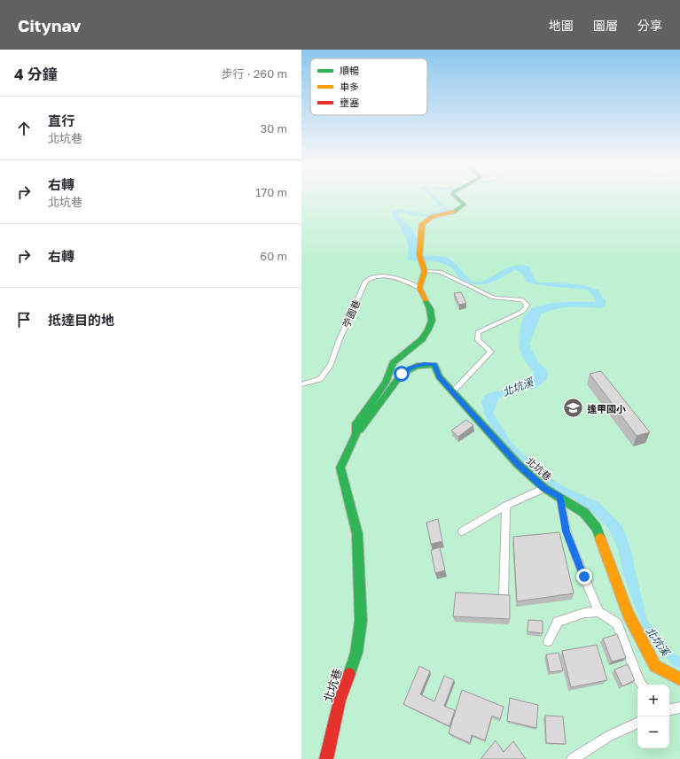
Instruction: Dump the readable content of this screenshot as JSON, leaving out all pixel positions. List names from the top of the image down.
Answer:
{
  "streets": {
    "street": ["苧園巷", "北坑巷"]
  },
  "crossings": [
    ["苧園巷", "北坑巷"]
  ],
  "water": ["北坑溪"],
  "places": {
    "school or university": ["逢甲國小"]
  },
  "legend": ["順暢", "車多", "壅塞"],
  "page": {
    "header": "Citynav",
    "nav": ["地圖", "圖層", "分享"],
    "heading": ["4 分鐘", "步行 · 260 m"],
    "list": [
      ["直行", "北坑巷", "30 m"],
      ["右轉", "北坑巷", "170 m"],
      ["右轉", "60 m"],
      "抵達目的地"
    ],
    "map_buttons": ["+", "−"]
  }
}
